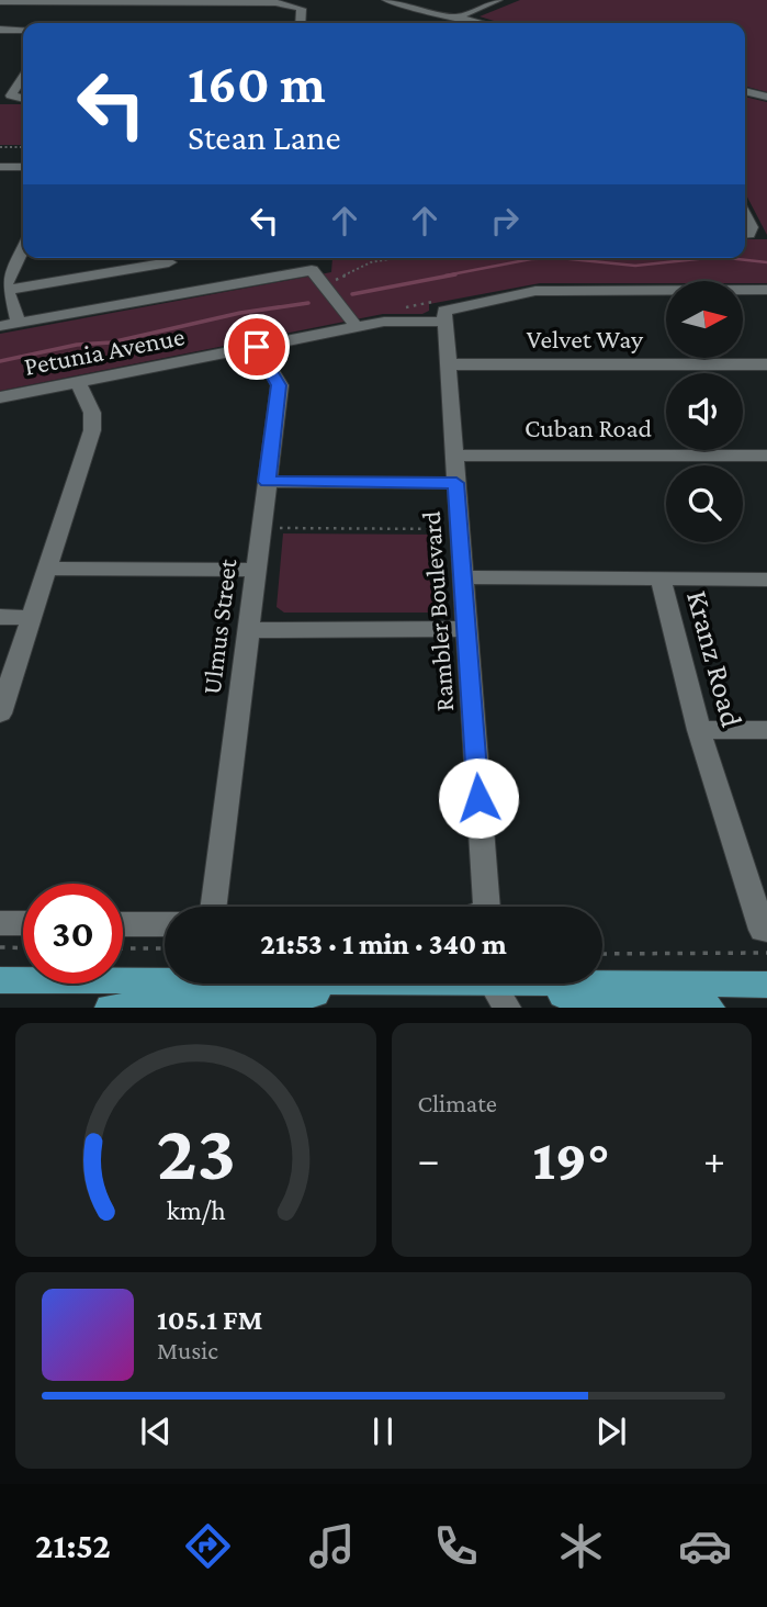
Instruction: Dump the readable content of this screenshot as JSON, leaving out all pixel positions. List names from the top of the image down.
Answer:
{
  "streets": {
    "street": [
      "Velvet Way",
      "Petunia Avenue",
      "Cuban Road",
      "Rambler Boulevard",
      "Ulmus Street",
      "Kranz Road"
    ]
  },
  "crossings": [
    ["Velvet Way", "Rambler Boulevard"],
    ["Petunia Avenue", "Rambler Boulevard"],
    ["Petunia Avenue", "Ulmus Street"],
    ["Cuban Road", "Rambler Boulevard"]
  ],
  "north": "right",
  "page": {
    "turn": ["160 m", "Stean Lane"],
    "limit": "30",
    "trip": "21:53 · 1 min · 340 m",
    "tile": "Climate",
    "heat": ["−", "19°", "+"],
    "song": ["105.1 FM", "Music"],
    "tabs": "21:52",
    "gauge": ["23", "km/h"]
  }
}
